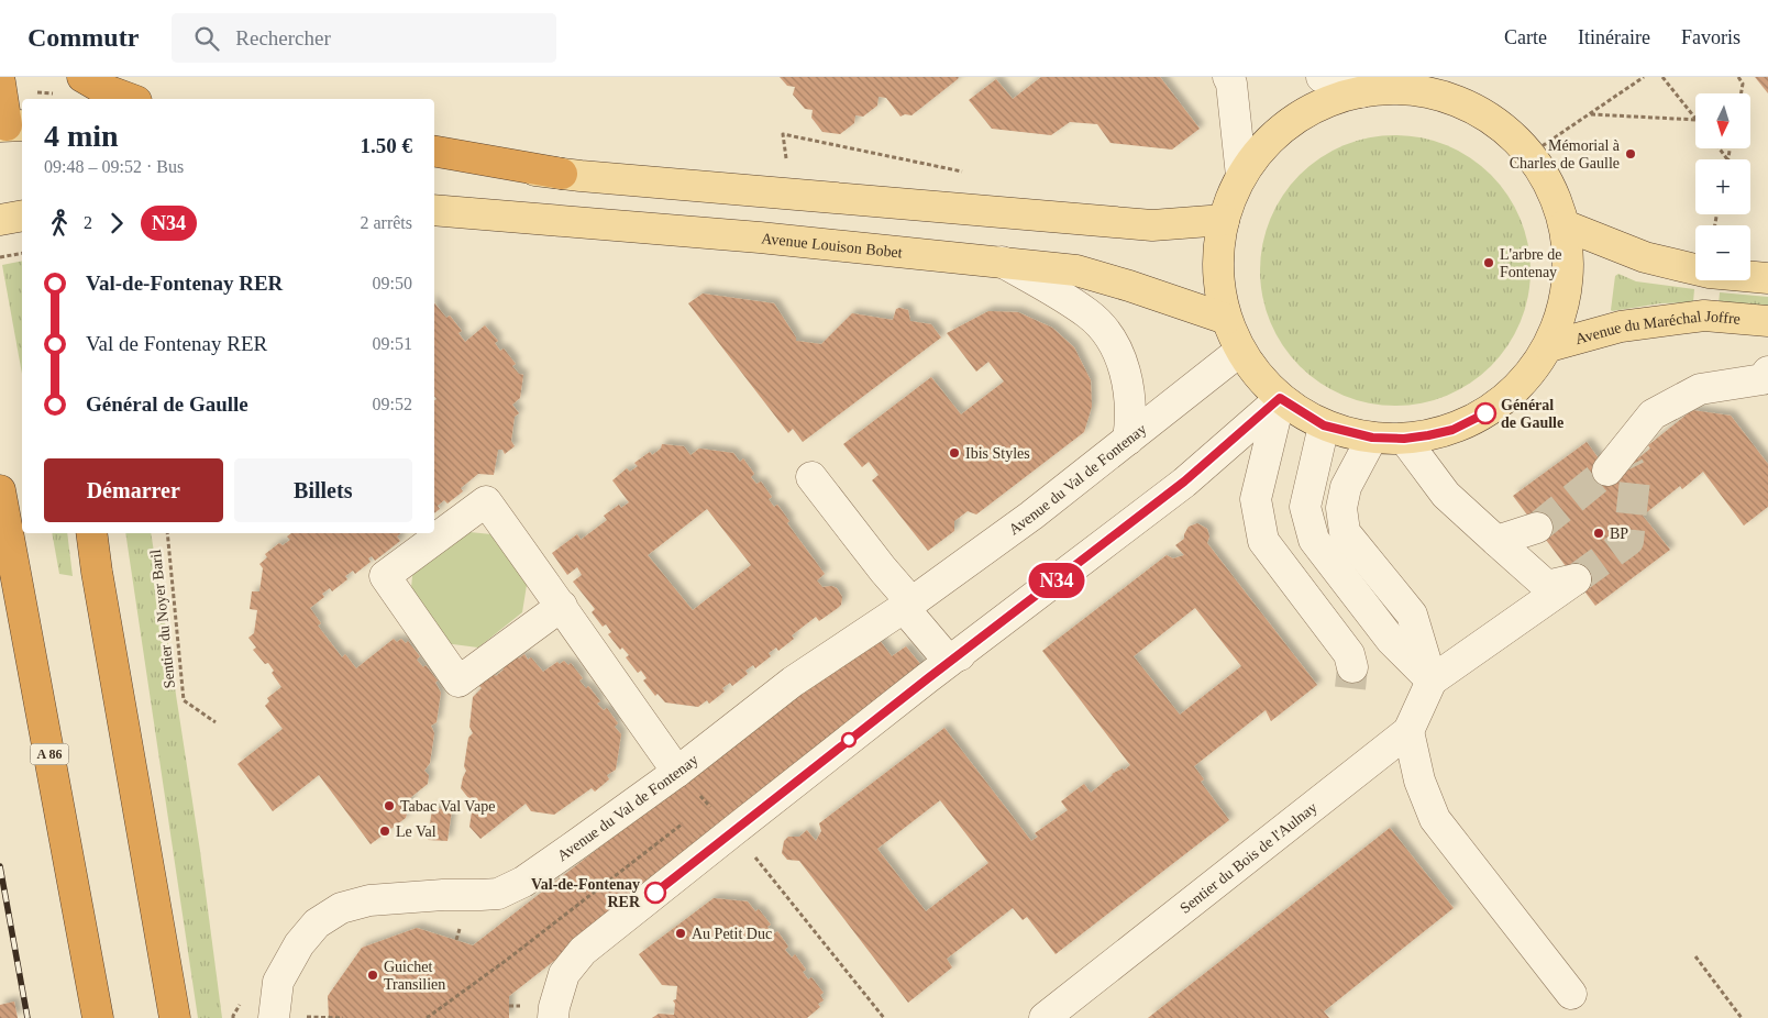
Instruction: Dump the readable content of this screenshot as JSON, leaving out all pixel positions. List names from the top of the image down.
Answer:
{
  "streets": {
    "highway": ["A 86"],
    "main road": ["Avenue Louison Bobet", "Avenue du Maréchal Joffre"],
    "street": ["Avenue du Val de Fontenay", "Sentier du Bois de l'Aulnay"],
    "path": ["Sentier du Noyer Baril"]
  },
  "places": [
    "Mémorial à Charles de Gaulle",
    "L'arbre de Fontenay",
    "Général de Gaulle",
    "Ibis Styles",
    "BP",
    "Tabac Val Vape",
    "Le Val",
    "Val-de-Fontenay RER",
    "Au Petit Duc",
    "Guichet Transilien"
  ],
  "lines": ["bus line N34"],
  "north": "bottom",
  "page": {
    "header": "Commutr",
    "search": "Rechercher",
    "nav": ["Carte", "Itinéraire", "Favoris"],
    "on_map": "N34",
    "map_buttons": ["+", "−"],
    "heading": ["4 min", "09:48 – 09:52 · Bus", "1.50 €"],
    "legs": ["2", "N34", "2 arrêts"],
    "list": [
      {
        "name": "Val-de-Fontenay RER",
        "value": "09:50"
      },
      {
        "name": "Val de Fontenay RER",
        "value": "09:51"
      },
      {
        "name": "Général de Gaulle",
        "value": "09:52"
      }
    ],
    "buttons": ["Démarrer", "Billets"]
  }
}
